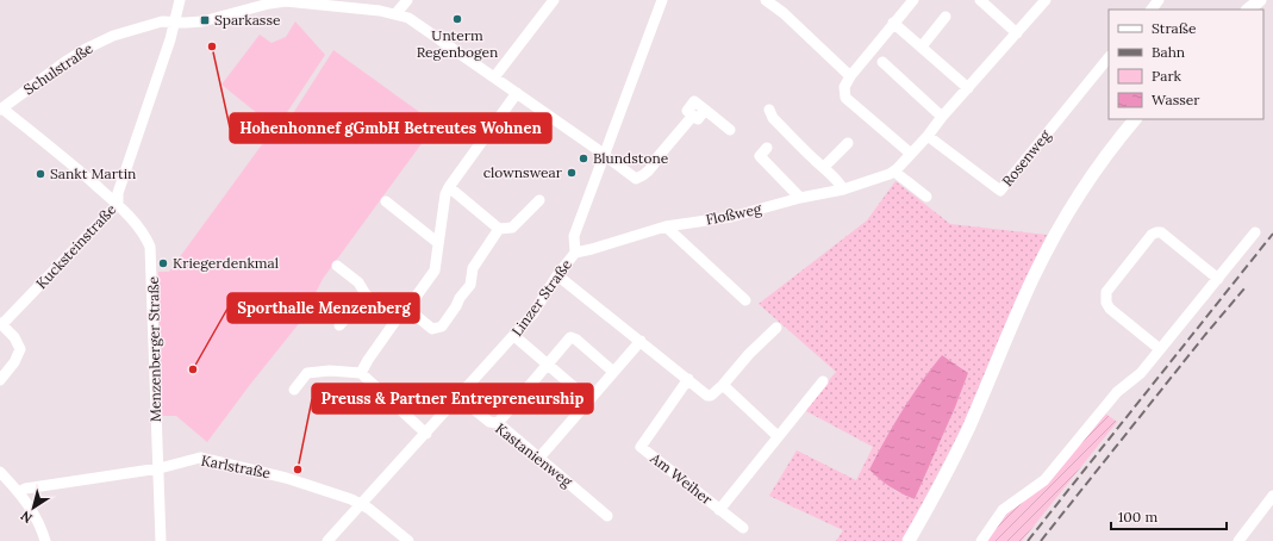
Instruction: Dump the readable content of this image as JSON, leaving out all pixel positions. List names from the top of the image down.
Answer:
{
  "streets": {
    "street": [
      "Schulstraße",
      "Rosenweg",
      "Floßweg",
      "Kucksteinstraße",
      "Linzer Straße",
      "Menzenberger Straße",
      "Kastanienweg",
      "Karlstraße",
      "Am Weiher"
    ]
  },
  "crossings": [
    ["Schulstraße", "Kucksteinstraße"],
    ["Schulstraße", "Linzer Straße"],
    ["Schulstraße", "Menzenberger Straße"],
    ["Rosenweg", "Floßweg"],
    ["Floßweg", "Linzer Straße"],
    ["Kucksteinstraße", "Menzenberger Straße"],
    ["Linzer Straße", "Kastanienweg"],
    ["Linzer Straße", "Karlstraße"],
    ["Menzenberger Straße", "Karlstraße"]
  ],
  "places": {
    "other": [
      "Unterm Regenbogen",
      "Hohenhonnef gGmbH Betreutes Wohnen",
      "Blundstone",
      "clownswear",
      "Sankt Martin",
      "Kriegerdenkmal",
      "Sporthalle Menzenberg",
      "Preuss & Partner Entrepreneurship"
    ],
    "transit": ["Sparkasse"]
  },
  "legend": [
    "Straße",
    "Bahn",
    "Park",
    "Wasser"
  ],
  "scale_bar": "100 m",
  "north": "bottom left"
}
